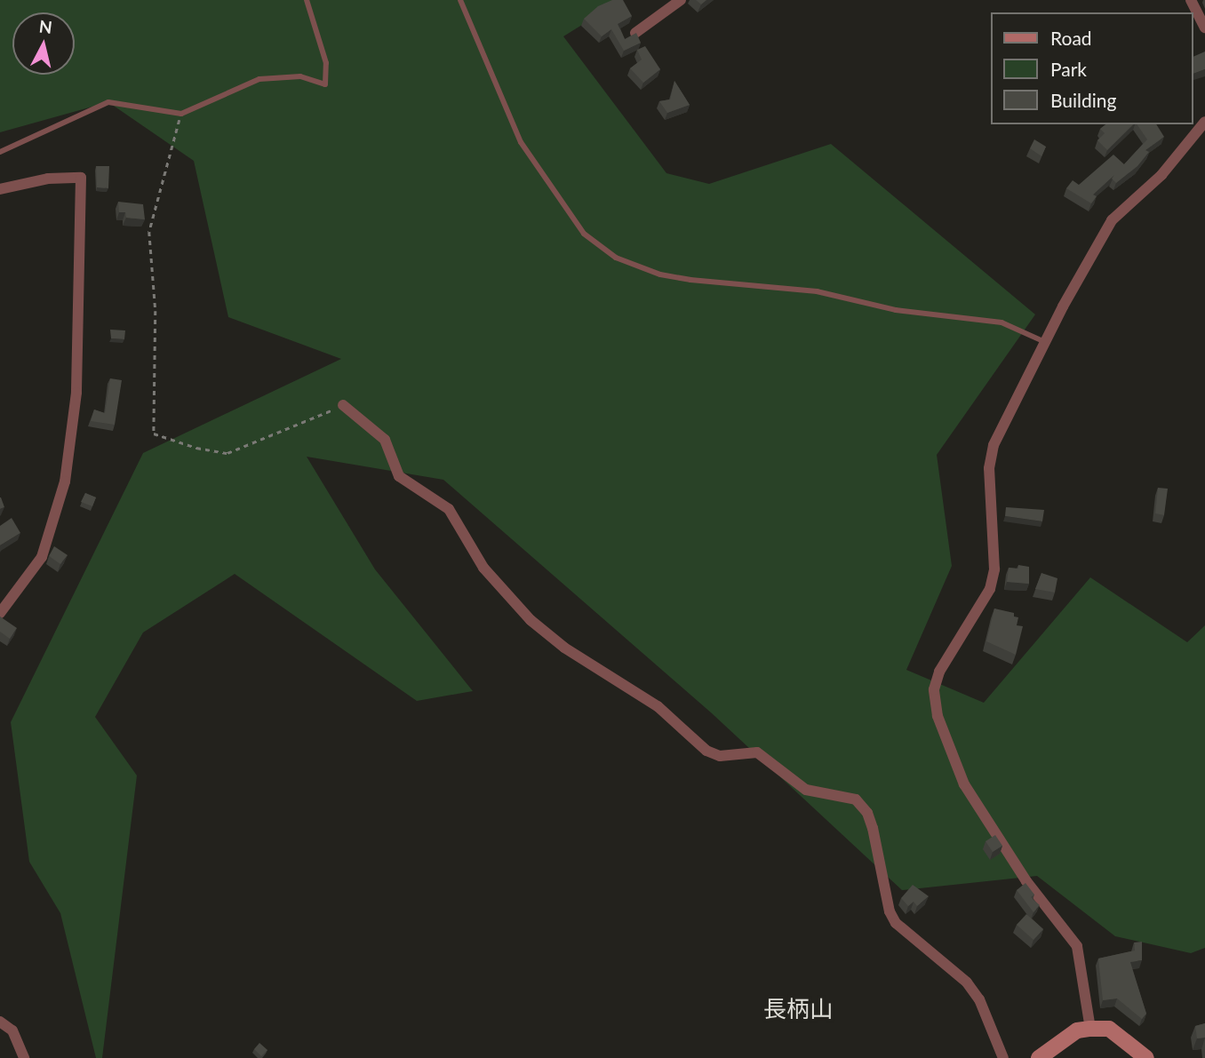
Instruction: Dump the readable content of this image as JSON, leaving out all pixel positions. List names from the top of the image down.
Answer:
{
  "districts": ["長柄山"],
  "legend": ["Road", "Park", "Building"],
  "north": "top"
}
